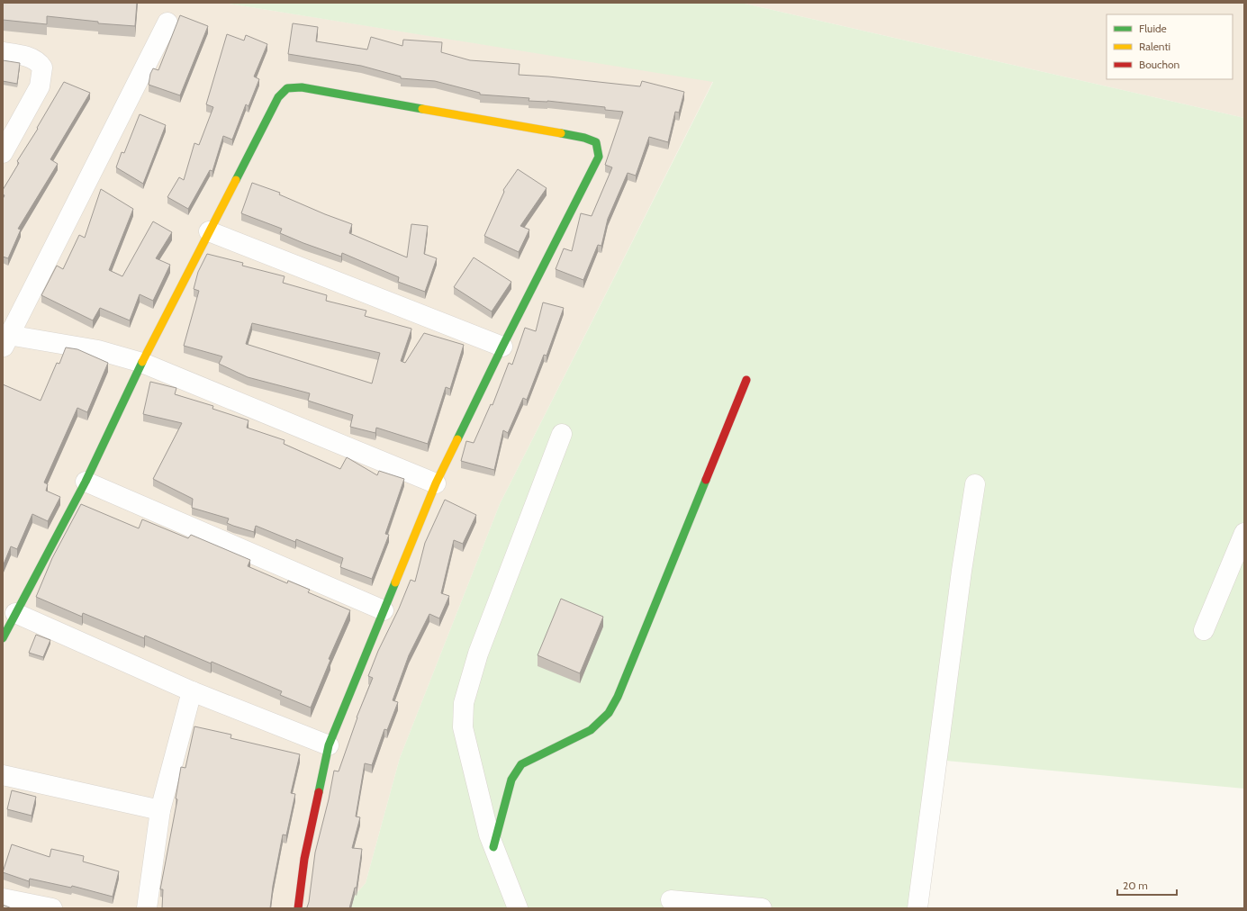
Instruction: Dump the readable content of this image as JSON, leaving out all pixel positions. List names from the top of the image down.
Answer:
{
  "legend": ["Fluide", "Ralenti", "Bouchon"],
  "scale_bar": "20 m"
}
